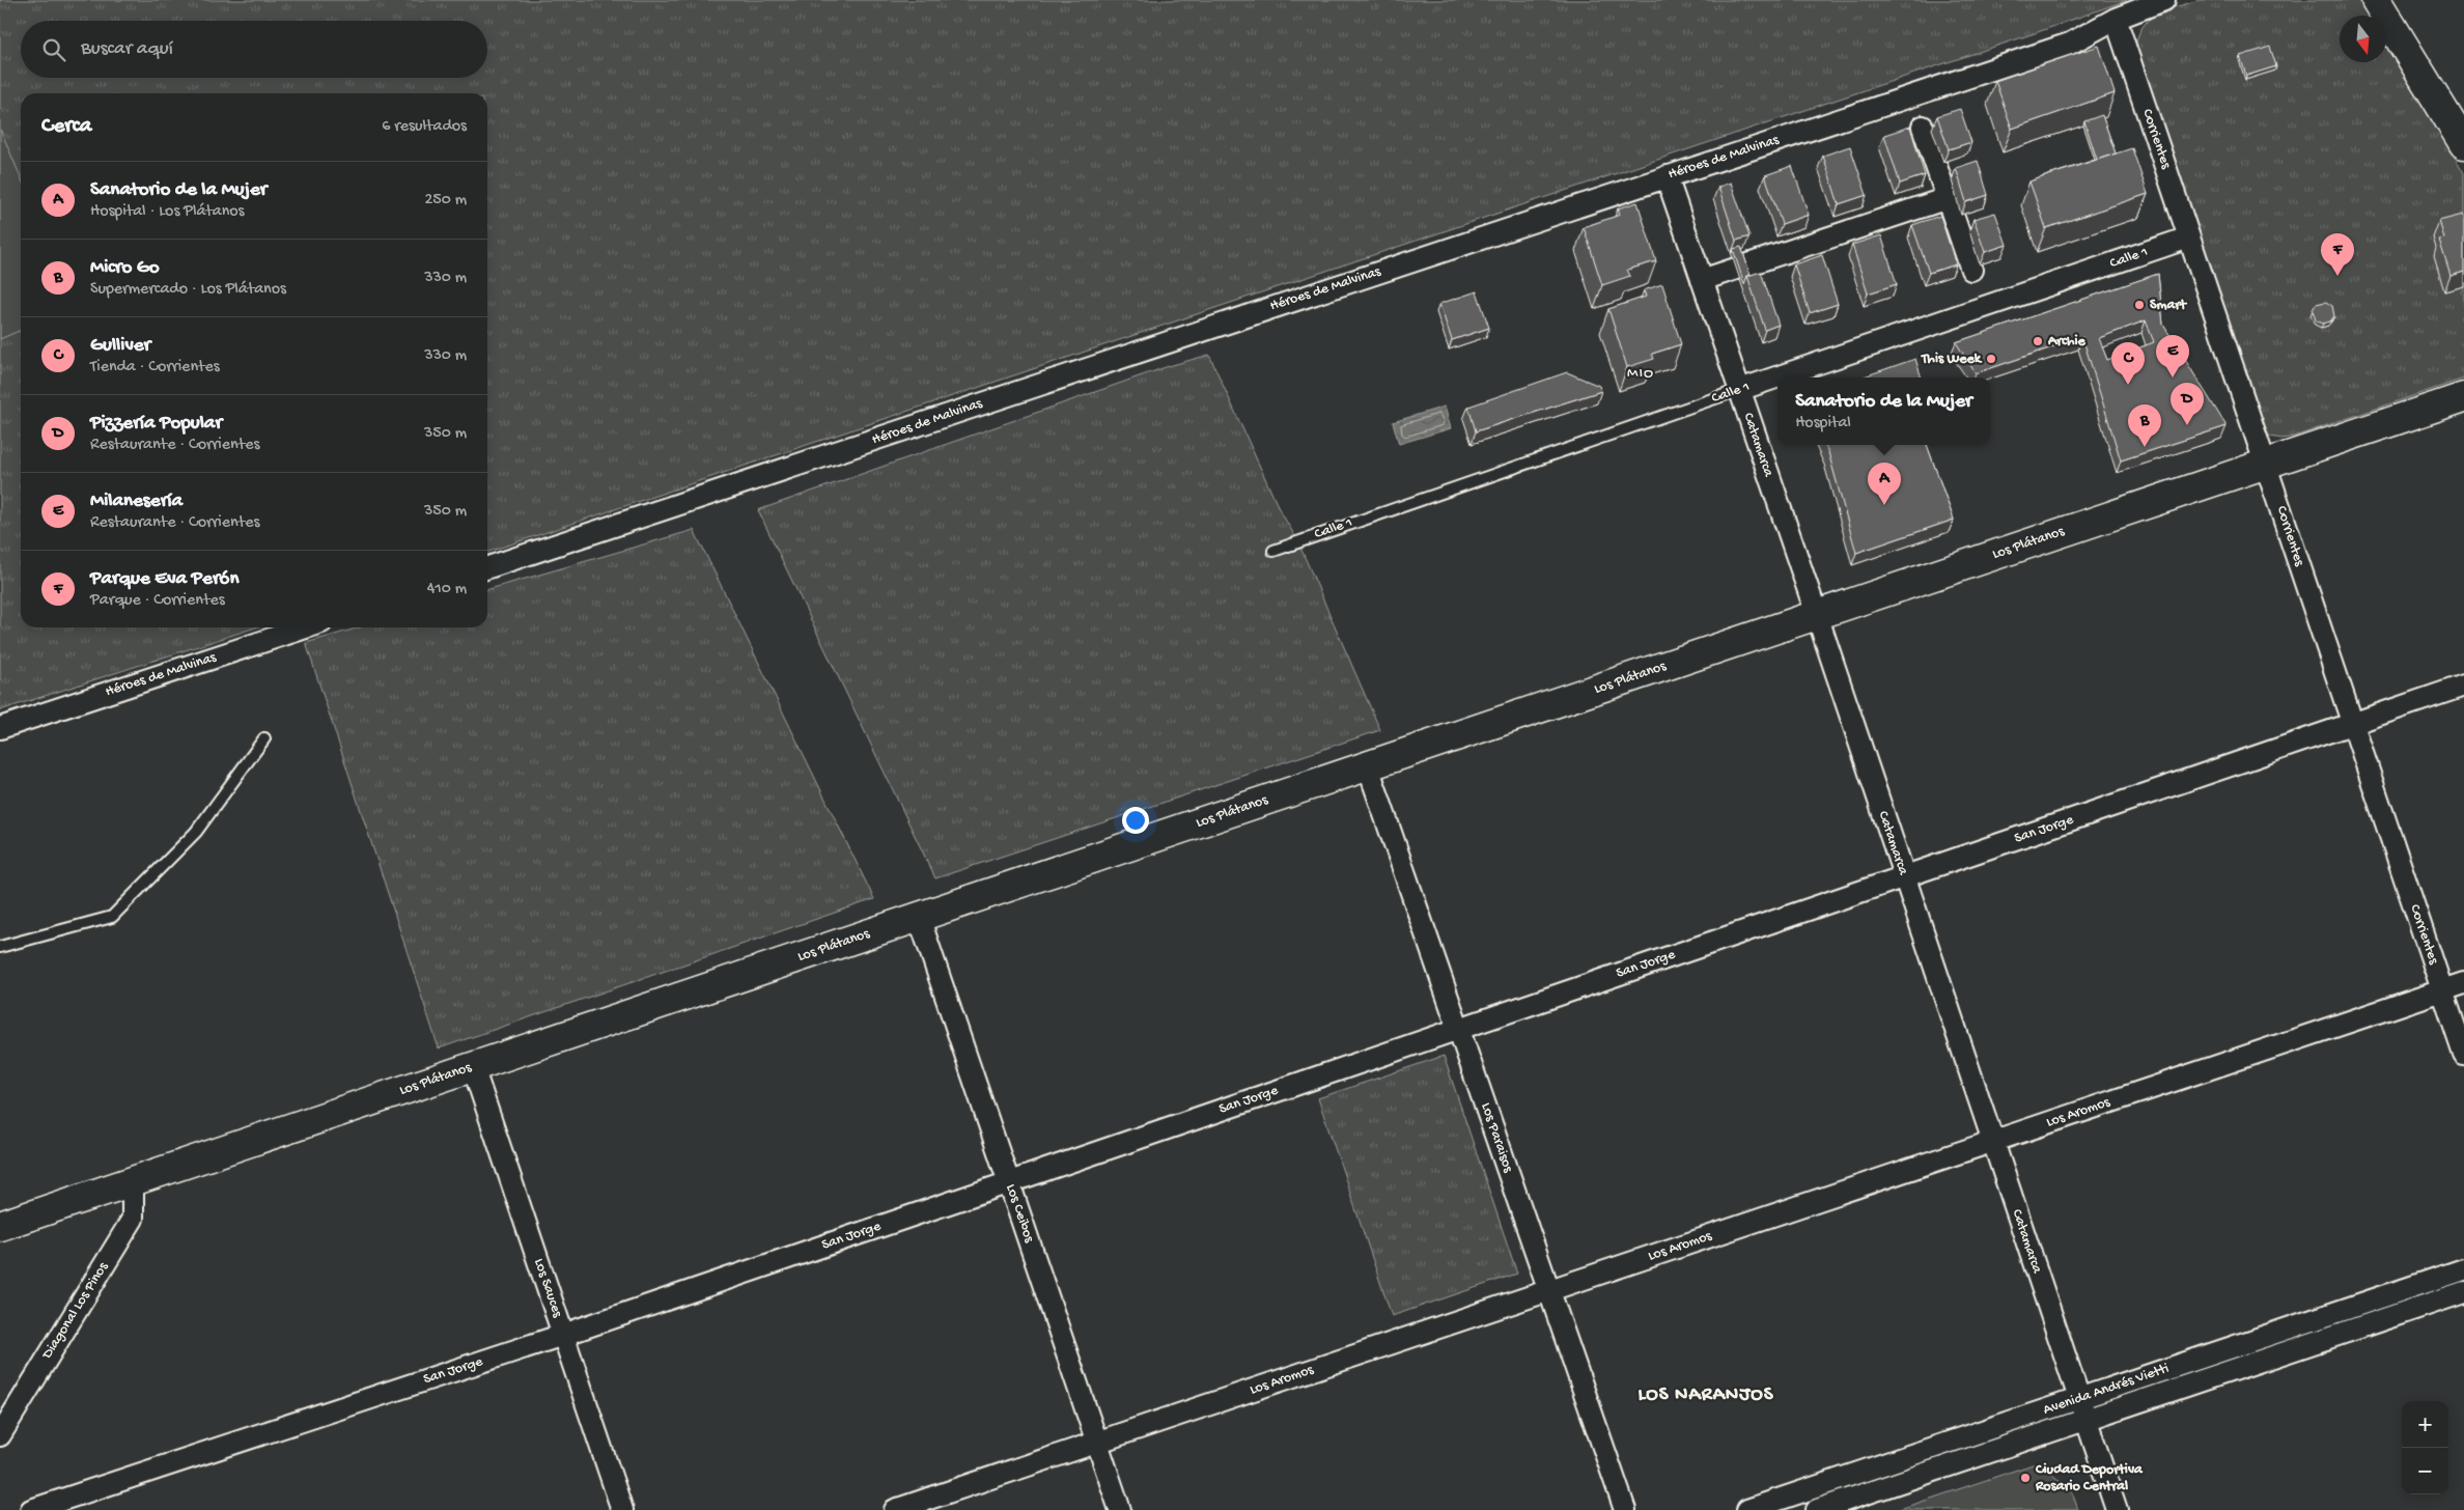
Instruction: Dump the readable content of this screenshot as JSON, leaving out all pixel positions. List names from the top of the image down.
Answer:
{
  "streets": {
    "street": [
      "Corrientes",
      "Héroes de Malvinas",
      "Calle 1",
      "Catamarca",
      "Los Plátanos",
      "San Jorge",
      "Los Aromos",
      "Los Paraisos",
      "Los Ceibos",
      "Los Sauces",
      "Diagonal Los Pinos",
      "Avenida Andrés Vietti"
    ]
  },
  "crossings": [
    ["Corrientes", "Héroes de Malvinas"],
    ["Corrientes", "Calle 1"],
    ["Corrientes", "Los Plátanos"],
    ["Corrientes", "San Jorge"],
    ["Corrientes", "Los Aromos"],
    ["Héroes de Malvinas", "Catamarca"],
    ["Calle 1", "Catamarca"],
    ["Catamarca", "Los Plátanos"],
    ["Catamarca", "San Jorge"],
    ["Catamarca", "Los Aromos"],
    ["Catamarca", "Avenida Andrés Vietti"],
    ["Los Plátanos", "Los Paraisos"],
    ["Los Plátanos", "Los Ceibos"],
    ["Los Plátanos", "Los Sauces"],
    ["Los Plátanos", "Diagonal Los Pinos"],
    ["San Jorge", "Los Paraisos"],
    ["San Jorge", "Los Ceibos"],
    ["San Jorge", "Los Sauces"],
    ["Los Aromos", "Los Paraisos"],
    ["Los Aromos", "Los Ceibos"]
  ],
  "districts": ["MIO", "LOS NARANJOS"],
  "places": [
    "Smart",
    "Archie",
    "This Week",
    "Ciudad Deportiva Rosario Central"
  ],
  "north": "bottom",
  "page": {
    "search": "Buscar aquí",
    "heading": ["Cerca", "6 resultados"],
    "list": [
      {
        "mark": "A",
        "name": "Sanatorio de la Mujer",
        "note": "Hospital · Los Plátanos",
        "value": "250 m"
      },
      {
        "mark": "B",
        "name": "Micro Go",
        "note": "Supermercado · Los Plátanos",
        "value": "330 m"
      },
      {
        "mark": "C",
        "name": "Gulliver",
        "note": "Tienda · Corrientes",
        "value": "330 m"
      },
      {
        "mark": "D",
        "name": "Pizzería Popular",
        "note": "Restaurante · Corrientes",
        "value": "350 m"
      },
      {
        "mark": "E",
        "name": "Milanesería",
        "note": "Restaurante · Corrientes",
        "value": "350 m"
      },
      {
        "mark": "F",
        "name": "Parque Eva Perón",
        "note": "Parque · Corrientes",
        "value": "410 m"
      }
    ],
    "pins": [
      "F",
      "E",
      "C",
      "D",
      "B",
      "A"
    ],
    "popup": ["Sanatorio de la Mujer", "Hospital"],
    "map_buttons": ["+", "−"]
  }
}
